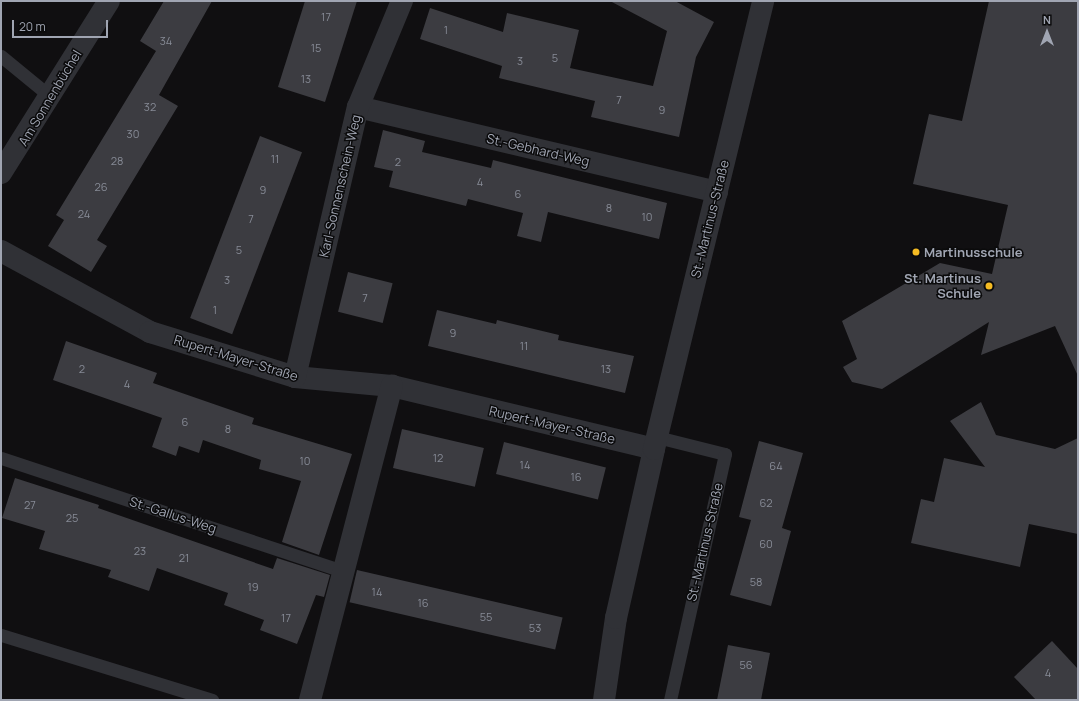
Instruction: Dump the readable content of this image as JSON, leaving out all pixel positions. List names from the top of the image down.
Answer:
{
  "streets": {
    "street": [
      "Am Sonnenbüchel",
      "St.-Gebhard-Weg",
      "Karl-Sonnenschein-Weg",
      "St.-Martinus-Straße",
      "Rupert-Mayer-Straße"
    ],
    "lane": ["St.-Gallus-Weg"]
  },
  "crossings": [
    ["St.-Gebhard-Weg", "Karl-Sonnenschein-Weg"],
    ["St.-Gebhard-Weg", "St.-Martinus-Straße"],
    ["Karl-Sonnenschein-Weg", "Rupert-Mayer-Straße"],
    ["St.-Martinus-Straße", "Rupert-Mayer-Straße"]
  ],
  "places": ["Martinusschule", "St. Martinus Schule"],
  "house_numbers": [
    "17",
    "1",
    "34",
    "15",
    "5",
    "3",
    "13",
    "7",
    "32",
    "9",
    "30",
    "11",
    "28",
    "2",
    "4",
    "26",
    "9",
    "6",
    "8",
    "24",
    "10",
    "7",
    "5",
    "3",
    "7",
    "1",
    "9",
    "11",
    "2",
    "13",
    "4",
    "6",
    "8",
    "12",
    "10",
    "14",
    "64",
    "16",
    "62",
    "27",
    "25",
    "60",
    "23",
    "21",
    "58",
    "19",
    "14",
    "16",
    "55",
    "17",
    "53",
    "56",
    "4"
  ],
  "scale_bar": "20 m",
  "north": "top"
}
